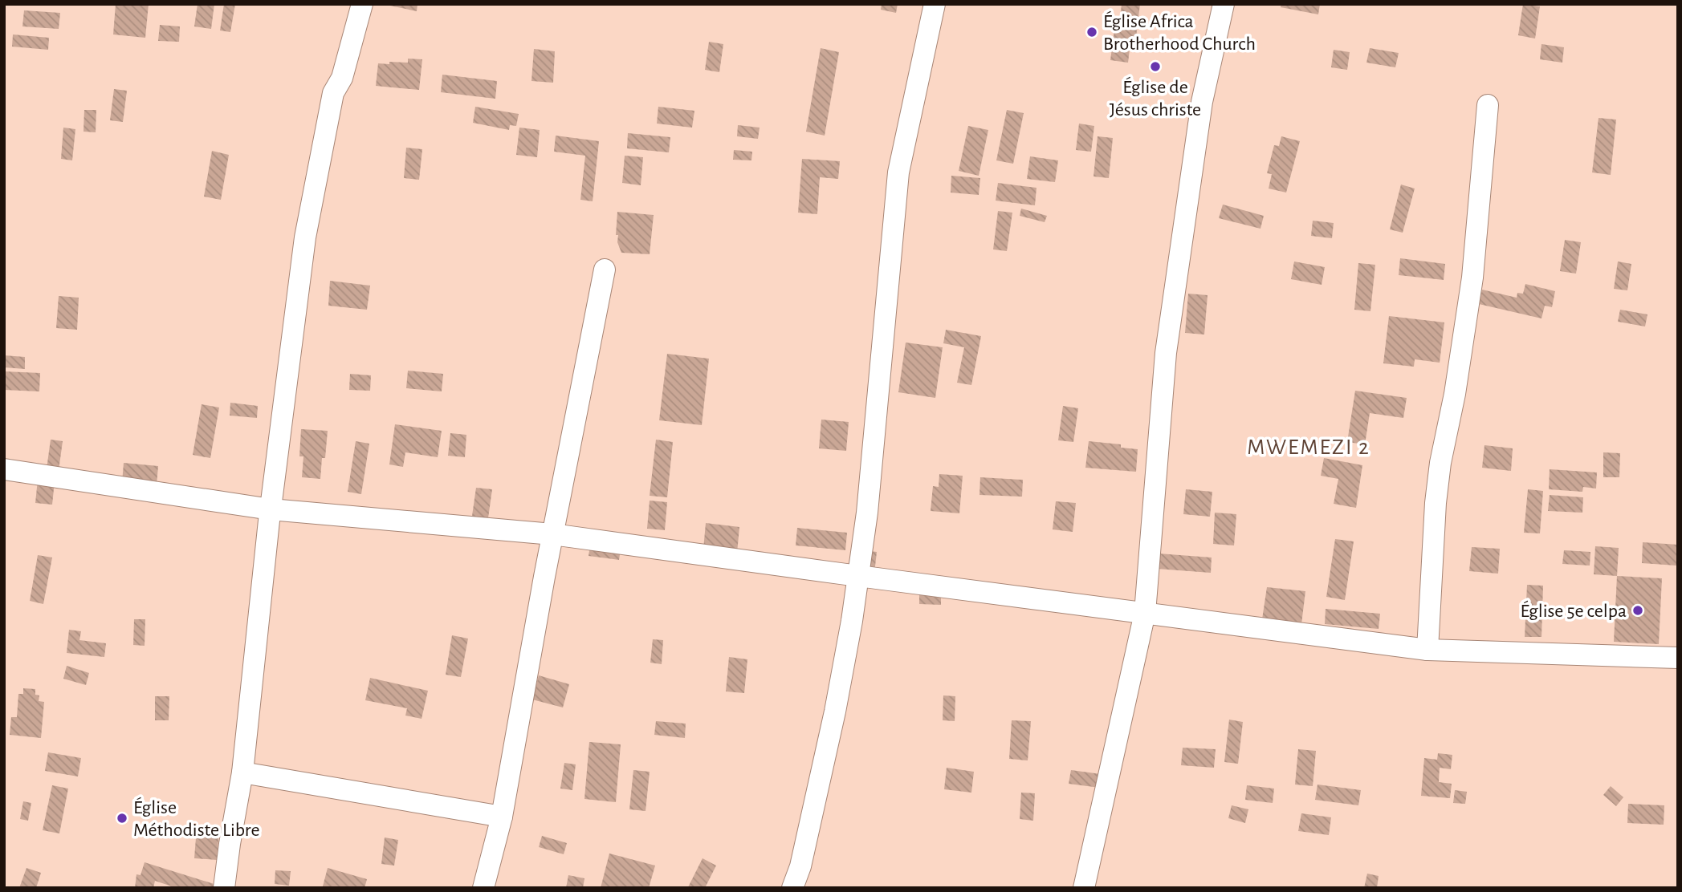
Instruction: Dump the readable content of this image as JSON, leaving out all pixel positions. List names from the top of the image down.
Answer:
{
  "districts": ["MWEMEZI 2"],
  "places": [
    "Église Africa Brotherhood Church",
    "Église de Jésus christe",
    "Église 5e celpa",
    "Église Méthodiste Libre"
  ]
}
